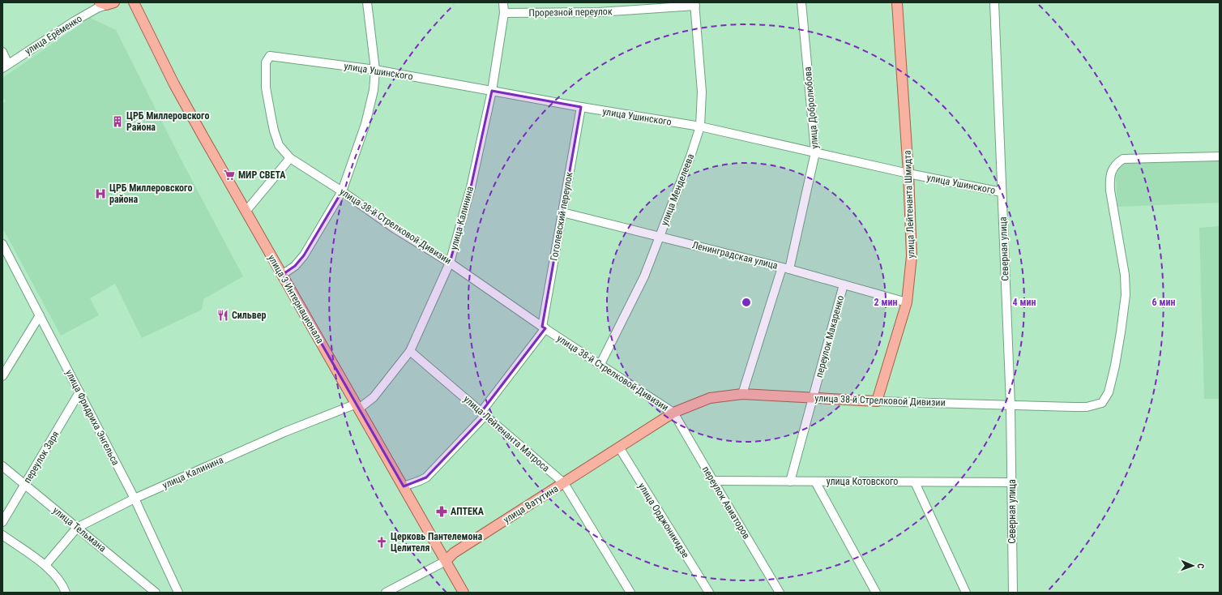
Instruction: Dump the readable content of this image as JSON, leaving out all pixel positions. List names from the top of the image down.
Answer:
{
  "streets": {
    "main road": [
      "улица Лейтенанта Шмидта",
      "улица 38-й Стрелковой Дивизии",
      "улица 3 Интернационала",
      "улица Ватутина"
    ],
    "street": [
      "Прорезной переулок",
      "улица Ерёменко",
      "улица Ушинского",
      "улица Добролюбова",
      "улица Менделеева",
      "Гоголевский переулок",
      "улица Калинина",
      "Северная улица",
      "Ленинградская улица",
      "переулок Макаренко",
      "улица Фридриха Энгельса",
      "улица Лейтенанта Матроса",
      "переулок Заря",
      "улица Котовского",
      "переулок Авиаторов",
      "улица Орджоникидзе",
      "улица Тельмана"
    ]
  },
  "crossings": [
    ["Прорезной переулок", "улица Менделеева"],
    ["Прорезной переулок", "улица Калинина"],
    ["улица Ушинского", "улица Добролюбова"],
    ["улица Ушинского", "улица Менделеева"],
    ["улица Ушинского", "улица Лейтенанта Шмидта"],
    ["улица Ушинского", "Гоголевский переулок"],
    ["улица Ушинского", "улица Калинина"],
    ["улица Ушинского", "улица 38-й Стрелковой Дивизии"],
    ["улица Ушинского", "Северная улица"],
    ["улица Добролюбова", "улица 38-й Стрелковой Дивизии"],
    ["улица Добролюбова", "Ленинградская улица"],
    ["улица Менделеева", "улица 38-й Стрелковой Дивизии"],
    ["улица Менделеева", "Ленинградская улица"],
    ["улица Лейтенанта Шмидта", "улица 38-й Стрелковой Дивизии"],
    ["улица Лейтенанта Шмидта", "Ленинградская улица"],
    ["Гоголевский переулок", "улица 38-й Стрелковой Дивизии"],
    ["Гоголевский переулок", "Ленинградская улица"],
    ["Гоголевский переулок", "улица 3 Интернационала"],
    ["Гоголевский переулок", "улица Лейтенанта Матроса"],
    ["улица Калинина", "улица 38-й Стрелковой Дивизии"],
    ["улица Калинина", "улица 3 Интернационала"],
    ["улица Калинина", "улица Фридриха Энгельса"],
    ["улица Калинина", "улица Лейтенанта Матроса"],
    ["улица Калинина", "улица Тельмана"],
    ["улица 38-й Стрелковой Дивизии", "Северная улица"],
    ["улица 38-й Стрелковой Дивизии", "переулок Макаренко"],
    ["улица 38-й Стрелковой Дивизии", "переулок Авиаторов"],
    ["улица 38-й Стрелковой Дивизии", "улица Ватутина"],
    ["Северная улица", "улица Котовского"],
    ["Ленинградская улица", "переулок Макаренко"],
    ["улица 3 Интернационала", "улица Ватутина"],
    ["переулок Макаренко", "улица Котовского"],
    ["улица Фридриха Энгельса", "переулок Заря"],
    ["улица Лейтенанта Матроса", "улица Ватутина"],
    ["переулок Заря", "улица Тельмана"],
    ["улица Котовского", "переулок Авиаторов"],
    ["переулок Авиаторов", "улица Ватутина"],
    ["улица Ватутина", "улица Орджоникидзе"]
  ],
  "places": {
    "building": ["ЦРБ Миллеровского Района"],
    "supermarket": ["МИР СВЕТА"],
    "hospital": ["ЦРБ Миллеровского района"],
    "restaurant": ["Сильвер"],
    "pharmacy": ["АПТЕКА"],
    "church": ["Церковь Пантелемона Целителя"]
  },
  "north": "right",
  "rings": ["2 мин", "4 мин", "6 мин"]
}
